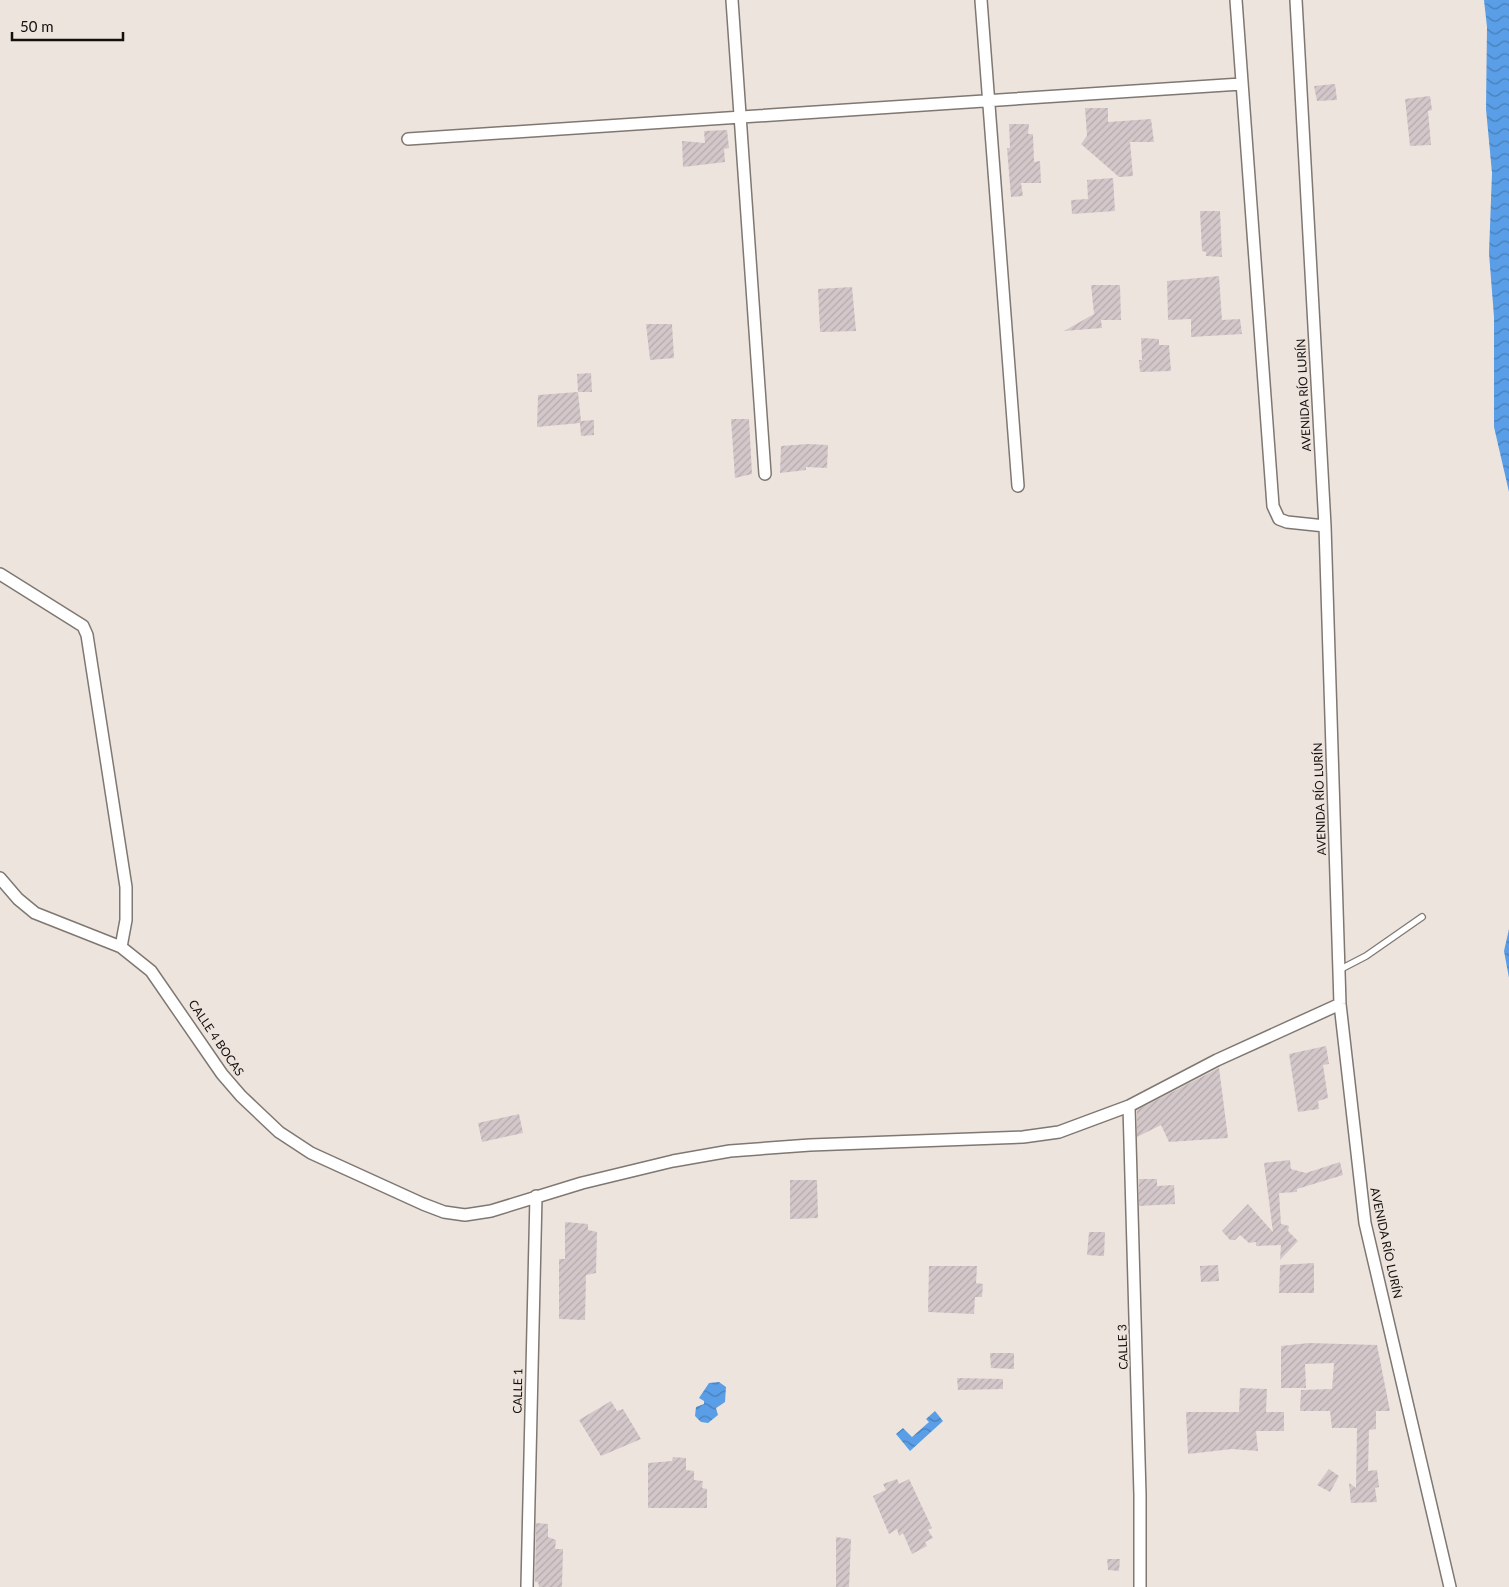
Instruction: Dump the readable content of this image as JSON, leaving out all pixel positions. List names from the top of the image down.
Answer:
{
  "streets": {
    "street": [
      "AVENIDA RÍO LURÍN",
      "CALLE 4 BOCAS",
      "CALLE 3",
      "CALLE 1"
    ]
  },
  "crossings": [
    ["AVENIDA RÍO LURÍN", "CALLE 4 BOCAS"],
    ["CALLE 4 BOCAS", "CALLE 3"],
    ["CALLE 4 BOCAS", "CALLE 1"]
  ],
  "scale_bar": "50 m"
}
